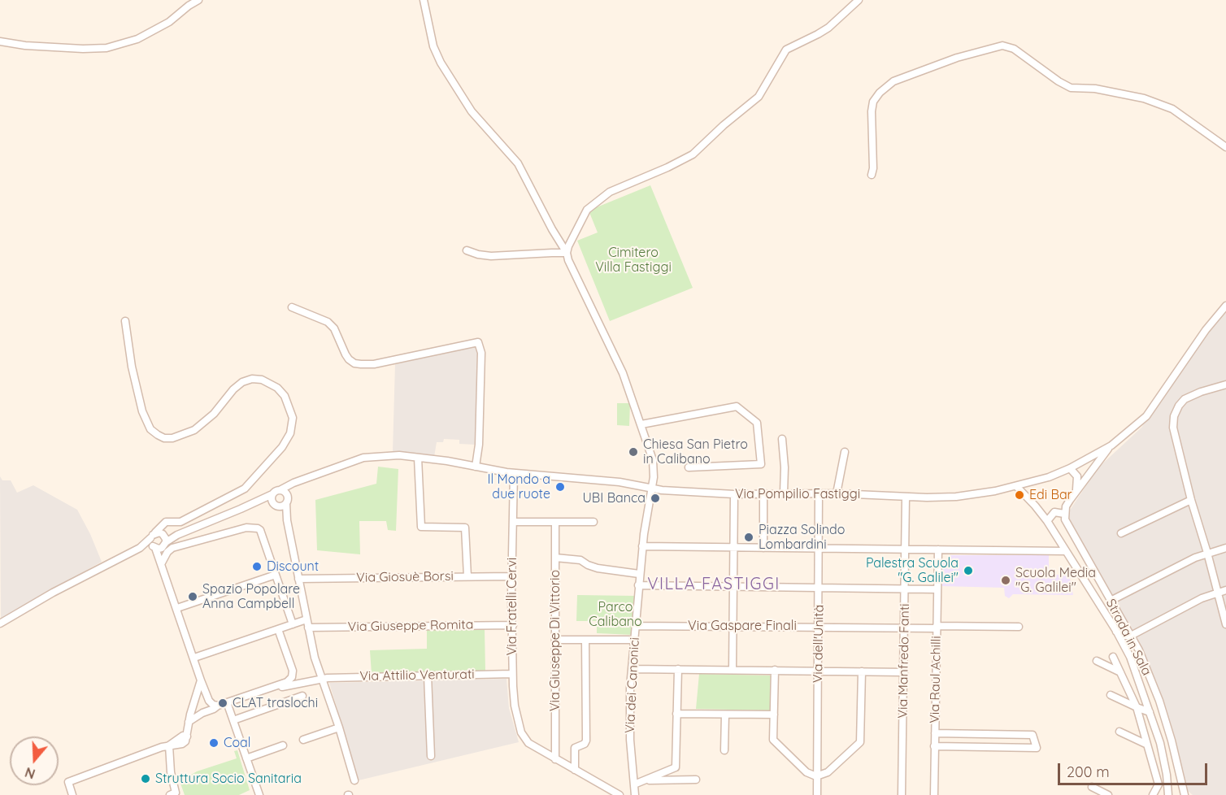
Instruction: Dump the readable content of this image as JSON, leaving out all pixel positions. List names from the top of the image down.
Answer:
{
  "streets": {
    "street": [
      "Via Pompilio Fastiggi",
      "Via Giosuè Borsi",
      "Via Fratelli Cervi",
      "Via Giuseppe Romita",
      "Via Gaspare Finali",
      "Strada in Sala",
      "Via Giuseppe Di Vittorio",
      "Via dell'Unità",
      "Via Manfredo Fanti",
      "Via Attilio Venturati",
      "Via Raul Achilli",
      "Via dei Canonici"
    ]
  },
  "crossings": [
    ["Via Pompilio Fastiggi", "Via Fratelli Cervi"],
    ["Via Pompilio Fastiggi", "Strada in Sala"],
    ["Via Pompilio Fastiggi", "Via dell'Unità"],
    ["Via Pompilio Fastiggi", "Via Manfredo Fanti"],
    ["Via Pompilio Fastiggi", "Via dei Canonici"],
    ["Via Giosuè Borsi", "Via Fratelli Cervi"],
    ["Via Fratelli Cervi", "Via Giuseppe Romita"],
    ["Via Fratelli Cervi", "Via Giuseppe Di Vittorio"],
    ["Via Fratelli Cervi", "Via Attilio Venturati"],
    ["Via Gaspare Finali", "Via dell'Unità"],
    ["Via Gaspare Finali", "Via Manfredo Fanti"],
    ["Via Gaspare Finali", "Via Raul Achilli"],
    ["Via Gaspare Finali", "Via dei Canonici"]
  ],
  "districts": ["VILLA FASTIGGI"],
  "parks": ["Cimitero Villa Fastiggi", "Parco Calibano"],
  "places": [
    "Chiesa San Pietro in Calibano",
    "Il Mondo a due ruote",
    "Edi Bar",
    "UBI Banca",
    "Piazza Solindo Lombardini",
    "Discount",
    "Palestra Scuola \"G. Galilei\"",
    "Scuola Media \"G. Galilei\"",
    "Spazio Popolare Anna Campbell",
    "CLAT traslochi",
    "Coal",
    "Struttura Socio Sanitaria"
  ],
  "scale_bar": "200 m",
  "north": "bottom"
}
